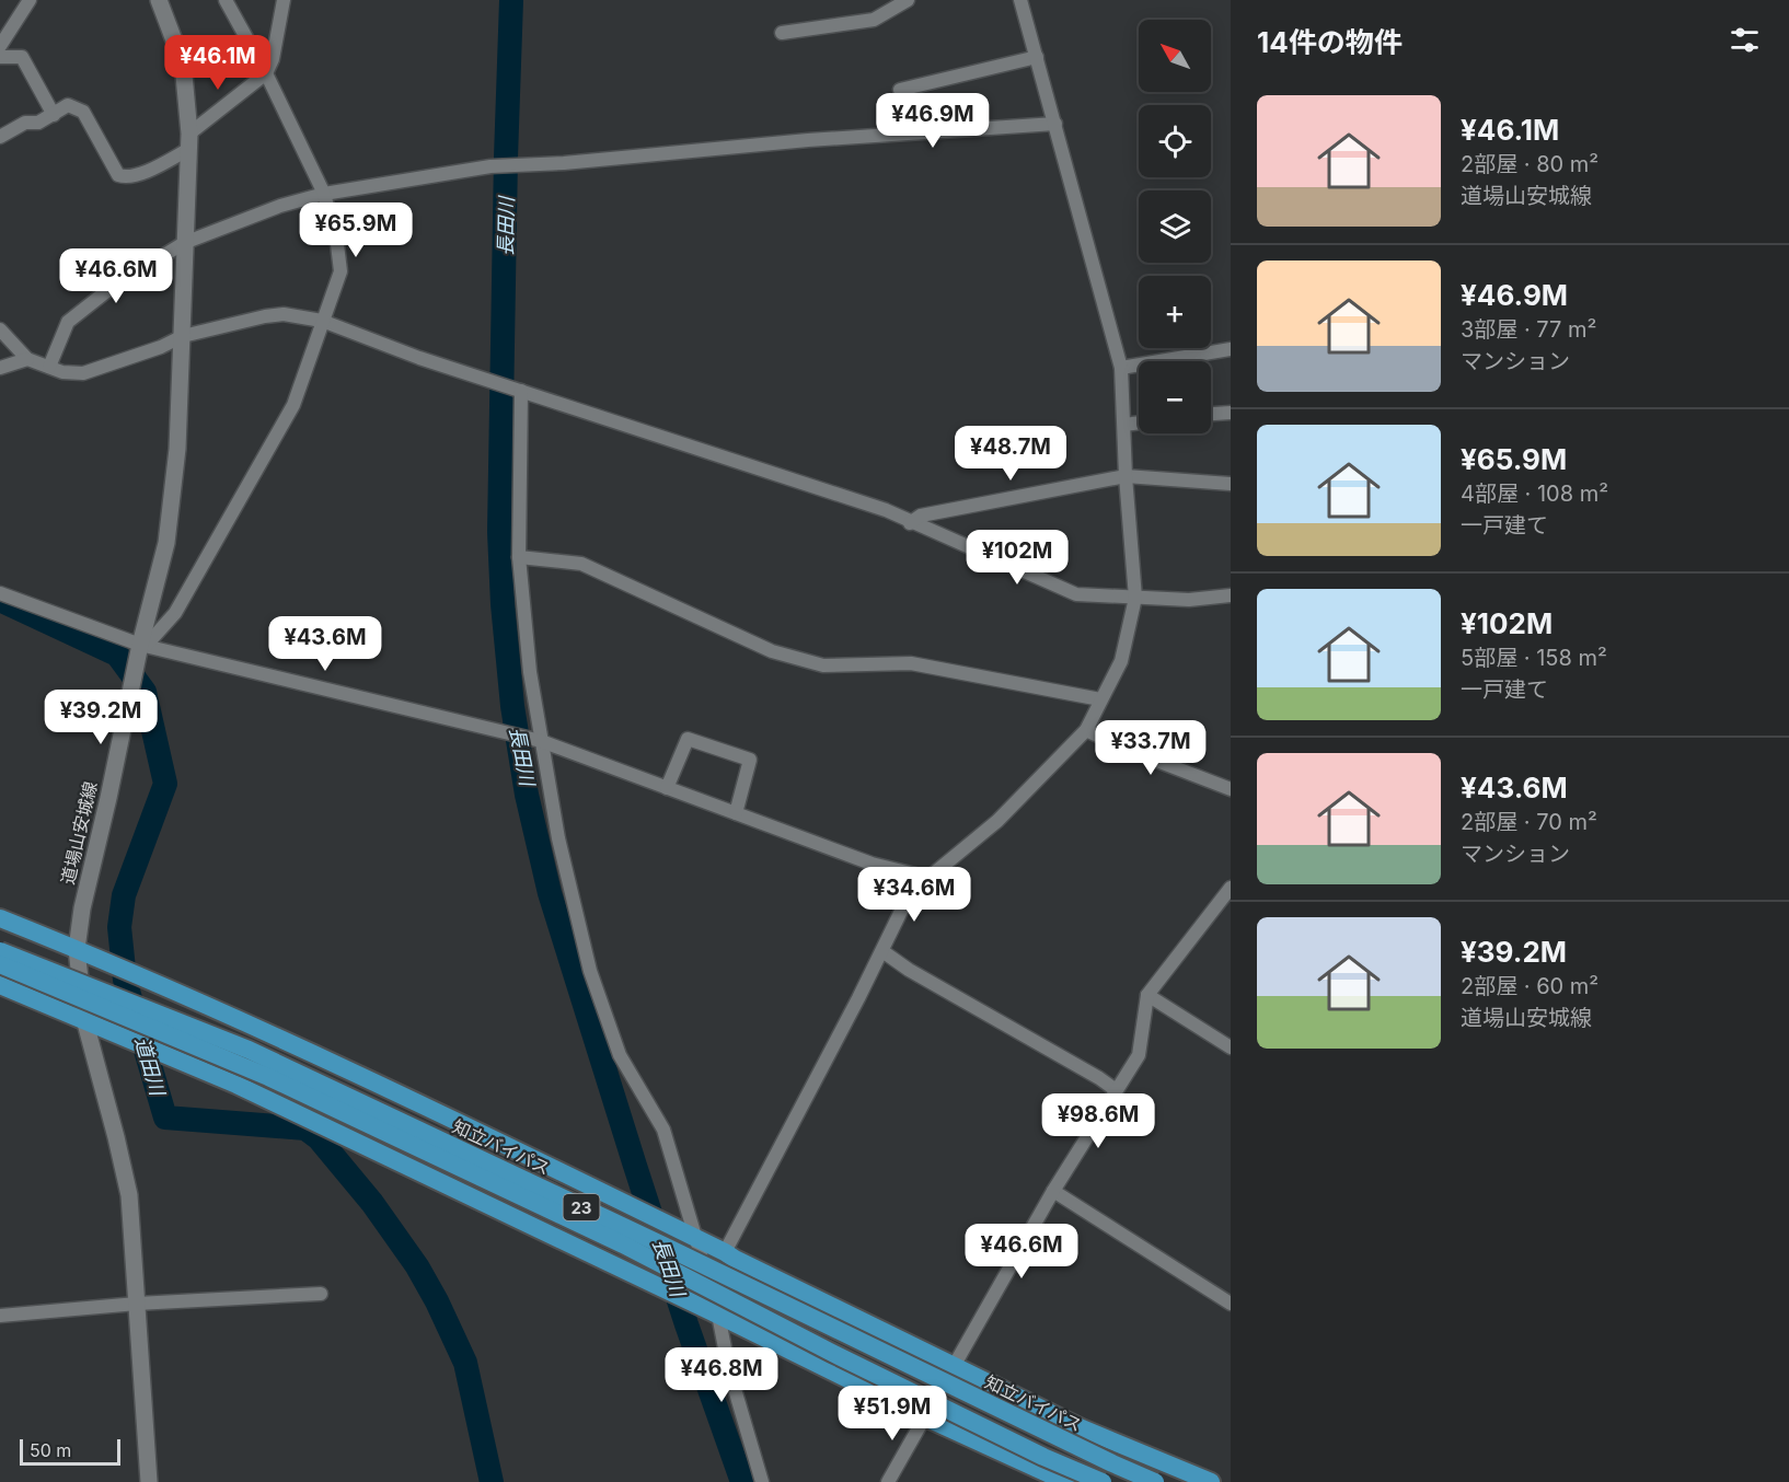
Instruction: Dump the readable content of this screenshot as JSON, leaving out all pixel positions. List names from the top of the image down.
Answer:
{
  "streets": {
    "highway": ["知立バイパス", "23"],
    "main road": ["道場山安城線"]
  },
  "crossings": [
    ["道場山安城線", "23"]
  ],
  "water": ["長田川", "道田川"],
  "scale_bar": "50 m",
  "north": "top left",
  "page": {
    "heading": "14件の物件",
    "map_buttons": ["+", "−"],
    "price": [
      "¥46.1M",
      "¥46.9M",
      "¥65.9M",
      "¥46.6M",
      "¥48.7M",
      "¥102M",
      "¥43.6M",
      "¥39.2M",
      "¥33.7M",
      "¥34.6M",
      "¥98.6M",
      "¥46.6M",
      "¥46.8M",
      "¥51.9M"
    ],
    "list": [
      {
        "name": "¥46.1M",
        "note": "2部屋 · 80 m² · 道場山安城線"
      },
      {
        "name": "¥46.9M",
        "note": "3部屋 · 77 m² · マンション"
      },
      {
        "name": "¥65.9M",
        "note": "4部屋 · 108 m² · 一戸建て"
      },
      {
        "name": "¥102M",
        "note": "5部屋 · 158 m² · 一戸建て"
      },
      {
        "name": "¥43.6M",
        "note": "2部屋 · 70 m² · マンション"
      },
      {
        "name": "¥39.2M",
        "note": "2部屋 · 60 m² · 道場山安城線"
      }
    ],
    "scale": "50 m"
  }
}
